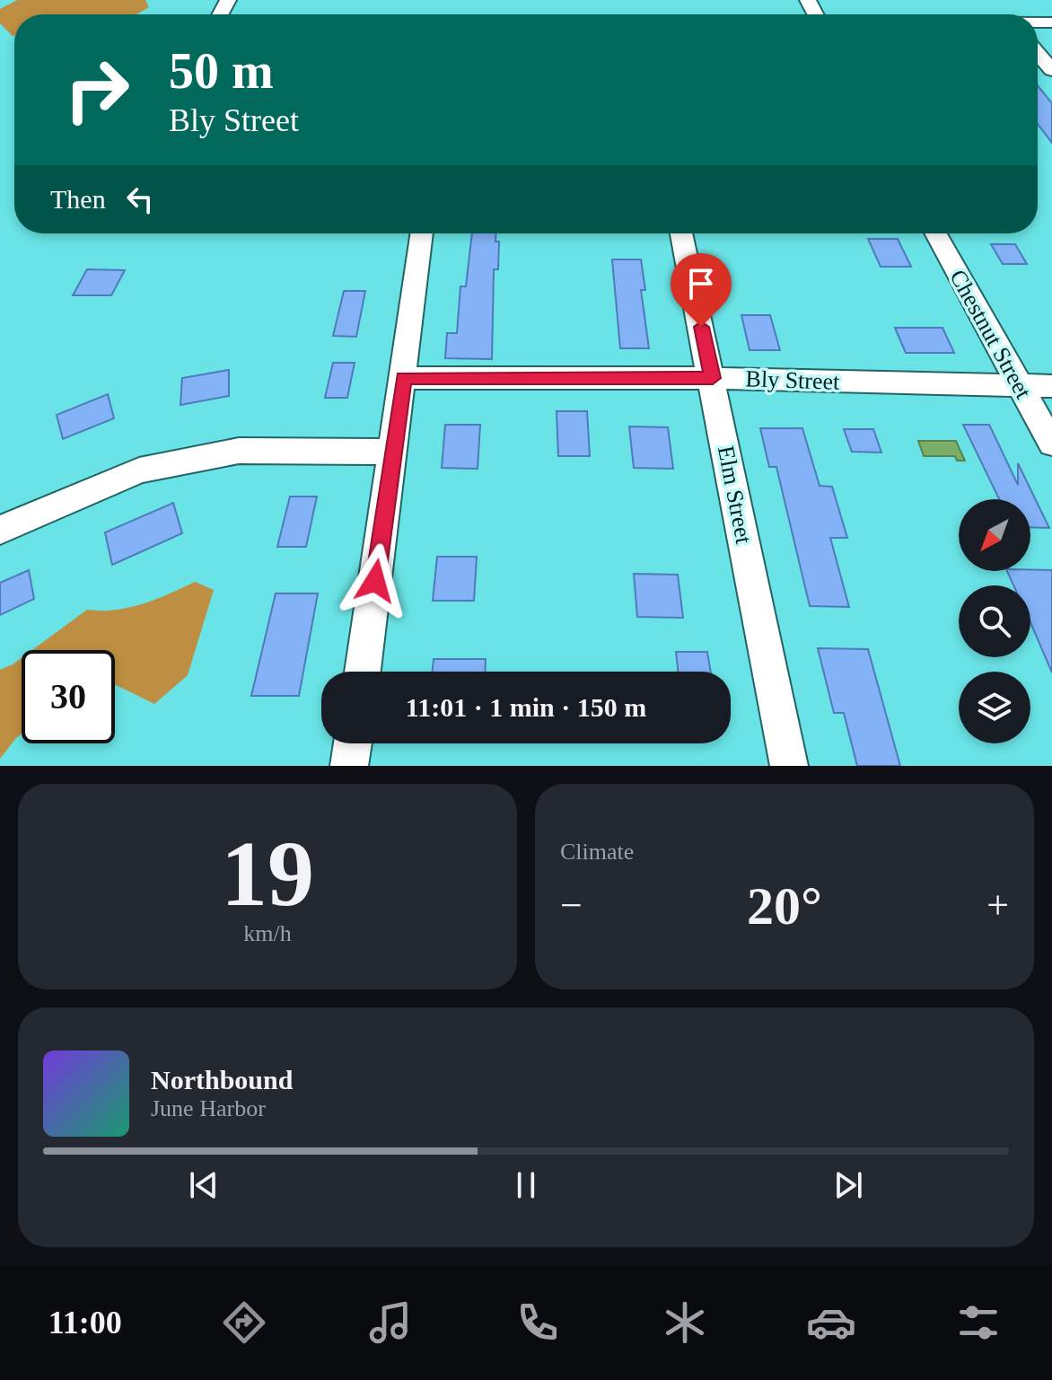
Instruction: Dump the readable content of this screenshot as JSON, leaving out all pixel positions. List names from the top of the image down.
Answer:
{
  "streets": {
    "street": ["Chestnut Street", "Bly Street", "Elm Street"]
  },
  "crossings": [
    ["Chestnut Street", "Bly Street"],
    ["Bly Street", "Elm Street"]
  ],
  "north": "bottom left",
  "page": {
    "turn": ["50 m", "Bly Street"],
    "then": "Then",
    "limit": "30",
    "trip": "11:01 · 1 min · 150 m",
    "tile": [
      ["19", "km/h"],
      "Climate"
    ],
    "heat": ["−", "20°", "+"],
    "song": ["Northbound", "June Harbor"],
    "tabs": "11:00"
  }
}
